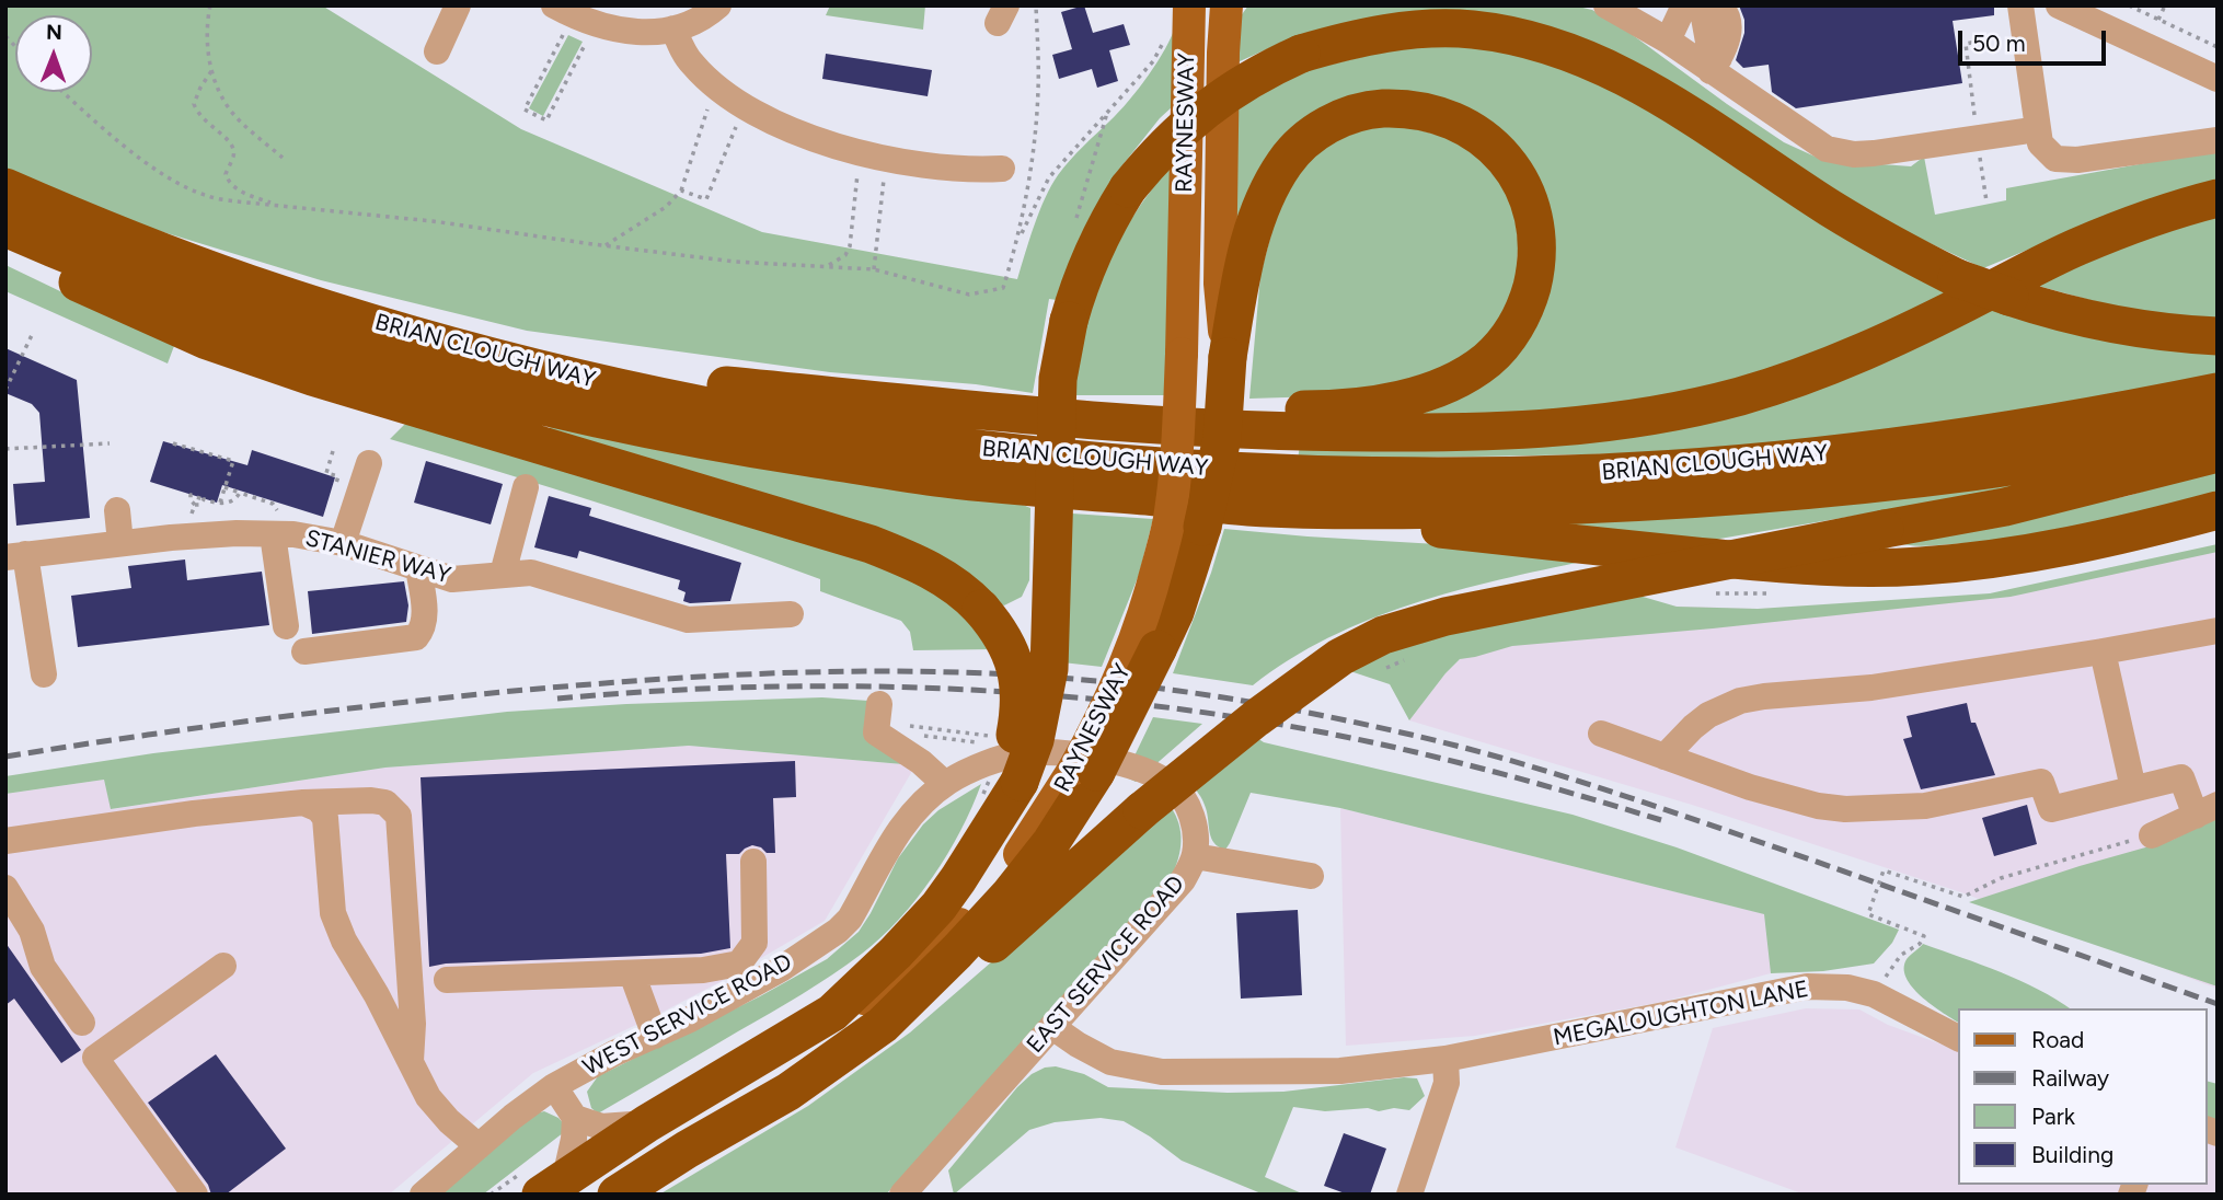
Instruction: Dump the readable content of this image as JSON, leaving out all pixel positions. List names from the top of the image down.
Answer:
{
  "streets": {
    "highway": ["RAYNESWAY", "BRIAN CLOUGH WAY"],
    "street": [
      "STANIER WAY",
      "EAST SERVICE ROAD",
      "MEGALOUGHTON LANE",
      "WEST SERVICE ROAD"
    ]
  },
  "crossings": [
    ["RAYNESWAY", "EAST SERVICE ROAD"],
    ["RAYNESWAY", "WEST SERVICE ROAD"],
    ["EAST SERVICE ROAD", "MEGALOUGHTON LANE"],
    ["EAST SERVICE ROAD", "WEST SERVICE ROAD"]
  ],
  "legend": [
    "Road",
    "Railway",
    "Park",
    "Building"
  ],
  "scale_bar": "50 m",
  "north": "top"
}
